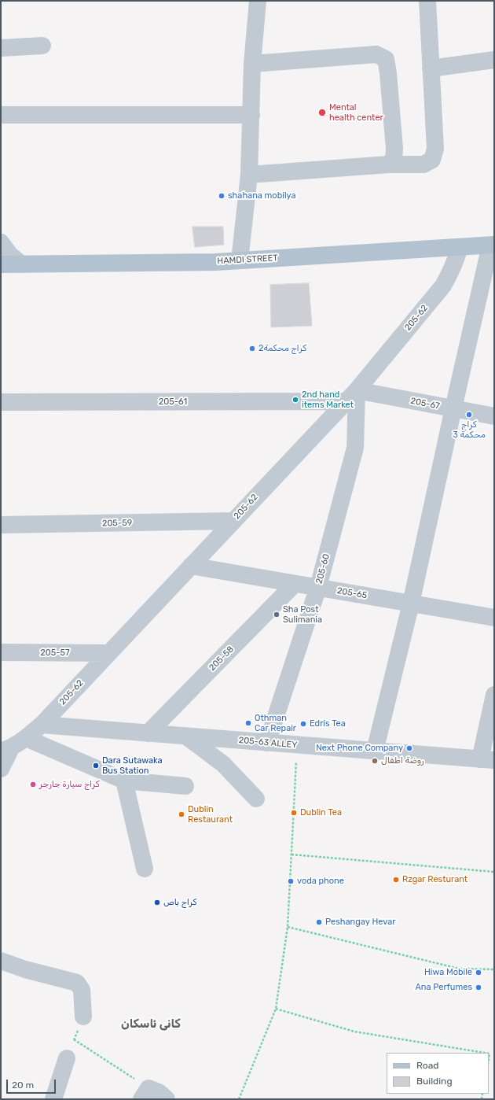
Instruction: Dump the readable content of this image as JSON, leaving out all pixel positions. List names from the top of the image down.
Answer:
{
  "streets": {
    "main road": ["HAMDI STREET"],
    "street": [
      "205-62",
      "205-61",
      "205-67",
      "205-59",
      "205-60",
      "205-65",
      "205-57",
      "205-58",
      "205-63 ALLEY"
    ]
  },
  "crossings": [
    ["HAMDI STREET", "205-62"],
    ["205-62", "205-61"],
    ["205-62", "205-67"],
    ["205-62", "205-59"],
    ["205-62", "205-60"],
    ["205-62", "205-65"],
    ["205-62", "205-57"],
    ["205-62", "205-63 ALLEY"],
    ["205-61", "205-67"],
    ["205-61", "205-60"],
    ["205-67", "205-60"],
    ["205-60", "205-65"],
    ["205-60", "205-63 ALLEY"],
    ["205-65", "205-58"],
    ["205-58", "205-63 ALLEY"]
  ],
  "districts": ["کانی ئاسکان"],
  "places": [
    "Mental health center",
    "shahana mobilya",
    "كراج محكمة2",
    "2nd hand items Market",
    "كراج محكمة 3",
    "Sha Post Sulimania",
    "Othman Car Repair",
    "Edris Tea",
    "Next Phone Company",
    "روضة اطفال",
    "Dara Sutawaka Bus Station",
    "كراج سيارة جارجر",
    "Dublin Tea",
    "Dublin Restaurant",
    "Rzgar Resturant",
    "voda phone",
    "كراج باص",
    "Peshangay Hevar",
    "Hiwa Mobile",
    "Ana Perfumes"
  ],
  "legend": ["Road", "Building"],
  "scale_bar": "20 m"
}
